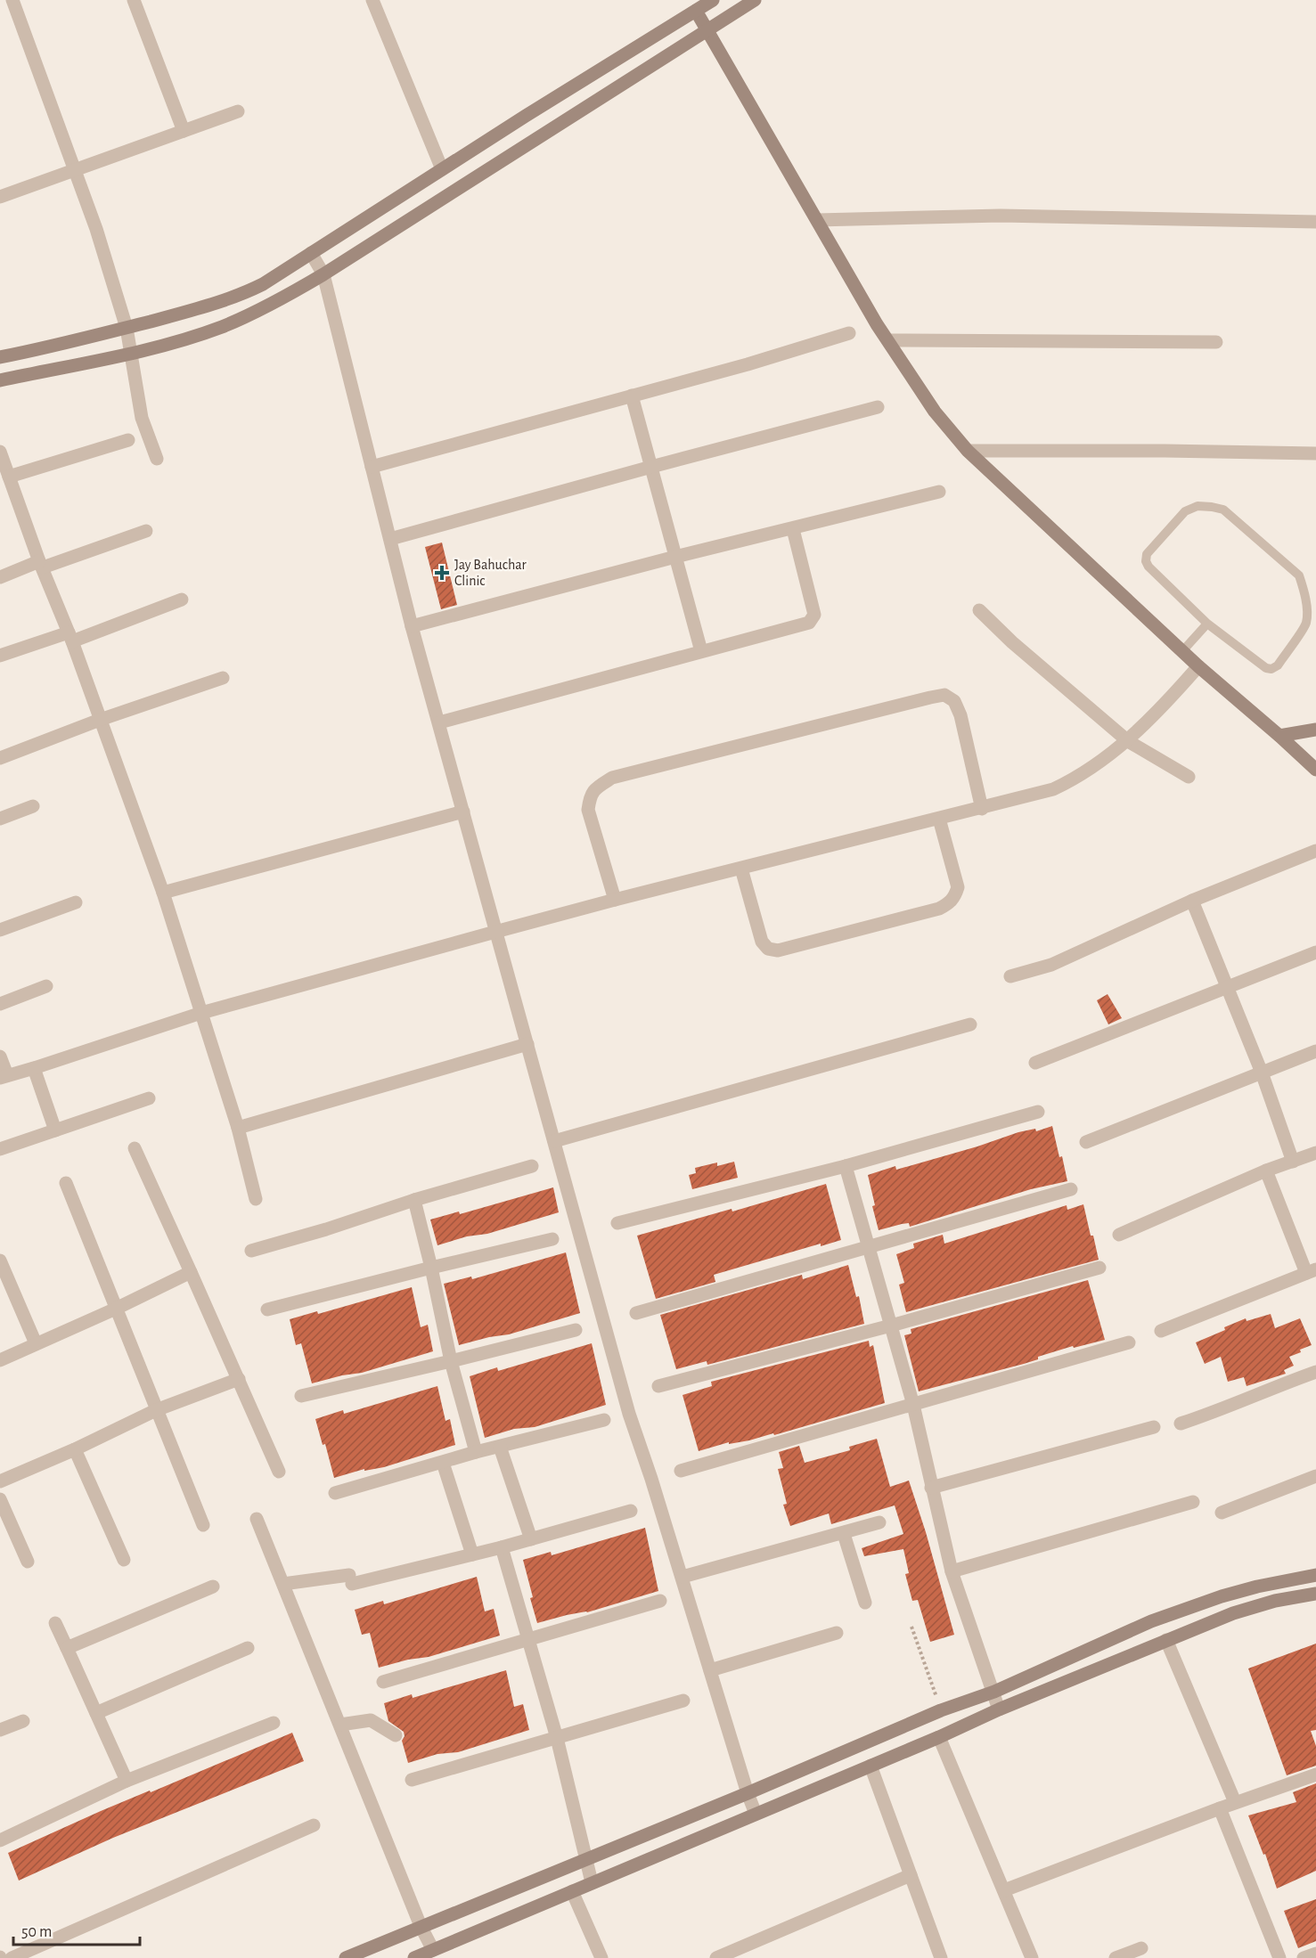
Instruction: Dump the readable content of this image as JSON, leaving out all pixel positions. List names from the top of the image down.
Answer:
{
  "places": {
    "health": ["Jay Bahuchar Clinic"]
  },
  "scale_bar": "50 m"
}
